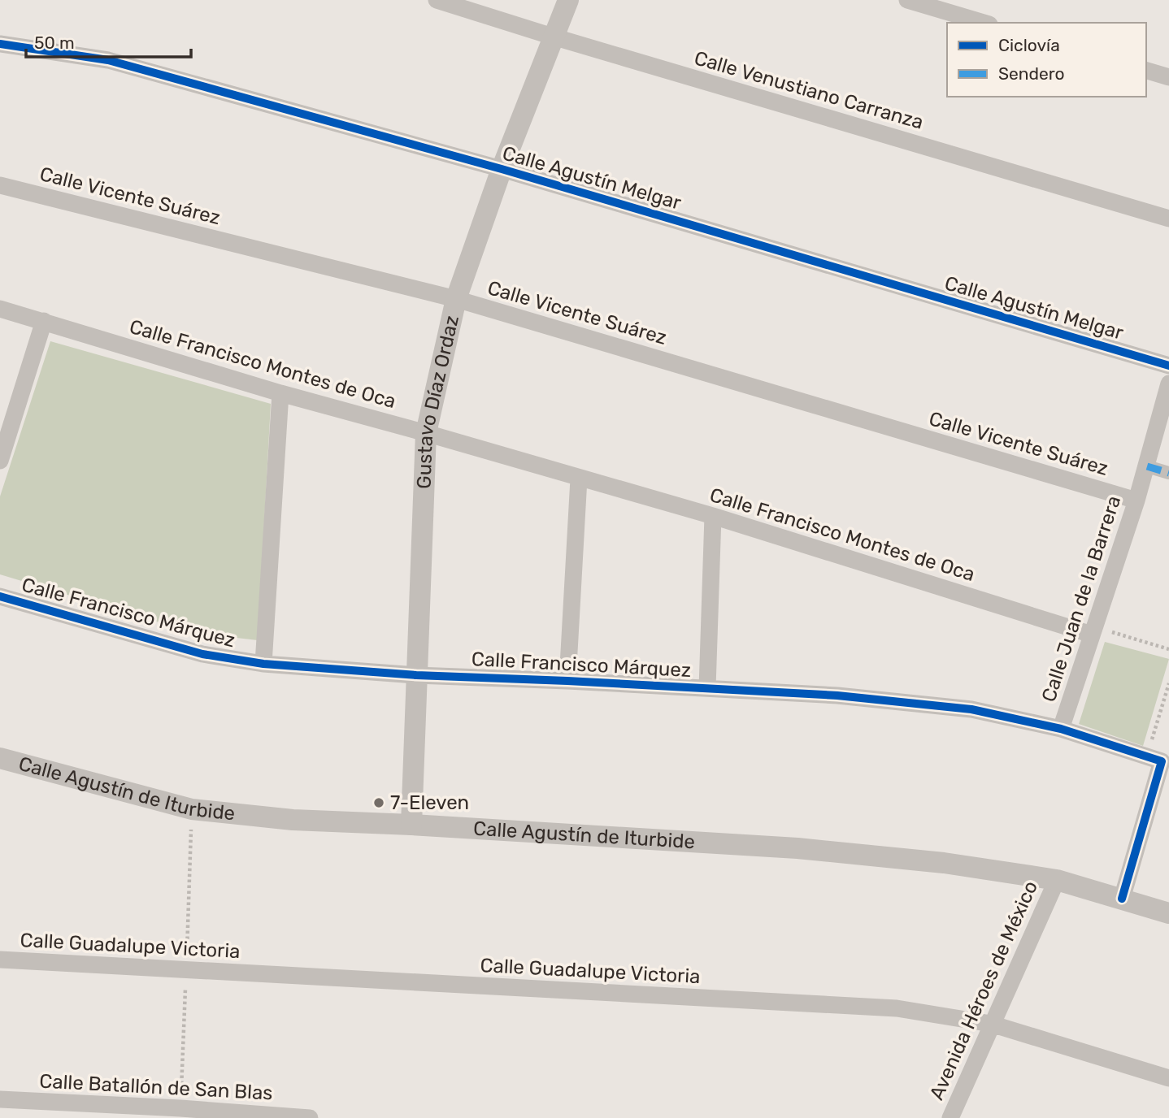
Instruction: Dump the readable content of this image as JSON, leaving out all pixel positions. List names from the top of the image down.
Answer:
{
  "streets": {
    "street": [
      "Calle Venustiano Carranza",
      "Calle Agustín Melgar",
      "Calle Vicente Suárez",
      "Calle Francisco Montes de Oca",
      "Gustavo Díaz Ordaz",
      "Calle Juan de la Barrera",
      "Calle Francisco Márquez",
      "Calle Agustín de Iturbide",
      "Calle Guadalupe Victoria",
      "Avenida Héroes de México",
      "Calle Batallón de San Blas"
    ]
  },
  "crossings": [
    ["Calle Venustiano Carranza", "Gustavo Díaz Ordaz"],
    ["Calle Agustín Melgar", "Gustavo Díaz Ordaz"],
    ["Calle Vicente Suárez", "Gustavo Díaz Ordaz"],
    ["Calle Vicente Suárez", "Calle Juan de la Barrera"],
    ["Calle Francisco Montes de Oca", "Gustavo Díaz Ordaz"],
    ["Calle Francisco Montes de Oca", "Calle Juan de la Barrera"],
    ["Calle Francisco Montes de Oca", "Calle Francisco Márquez"],
    ["Gustavo Díaz Ordaz", "Calle Francisco Márquez"],
    ["Gustavo Díaz Ordaz", "Calle Agustín de Iturbide"],
    ["Calle Juan de la Barrera", "Calle Francisco Márquez"],
    ["Calle Agustín de Iturbide", "Avenida Héroes de México"],
    ["Calle Guadalupe Victoria", "Avenida Héroes de México"]
  ],
  "places": ["7-Eleven"],
  "legend": ["Ciclovía", "Sendero"],
  "scale_bar": "50 m"
}
